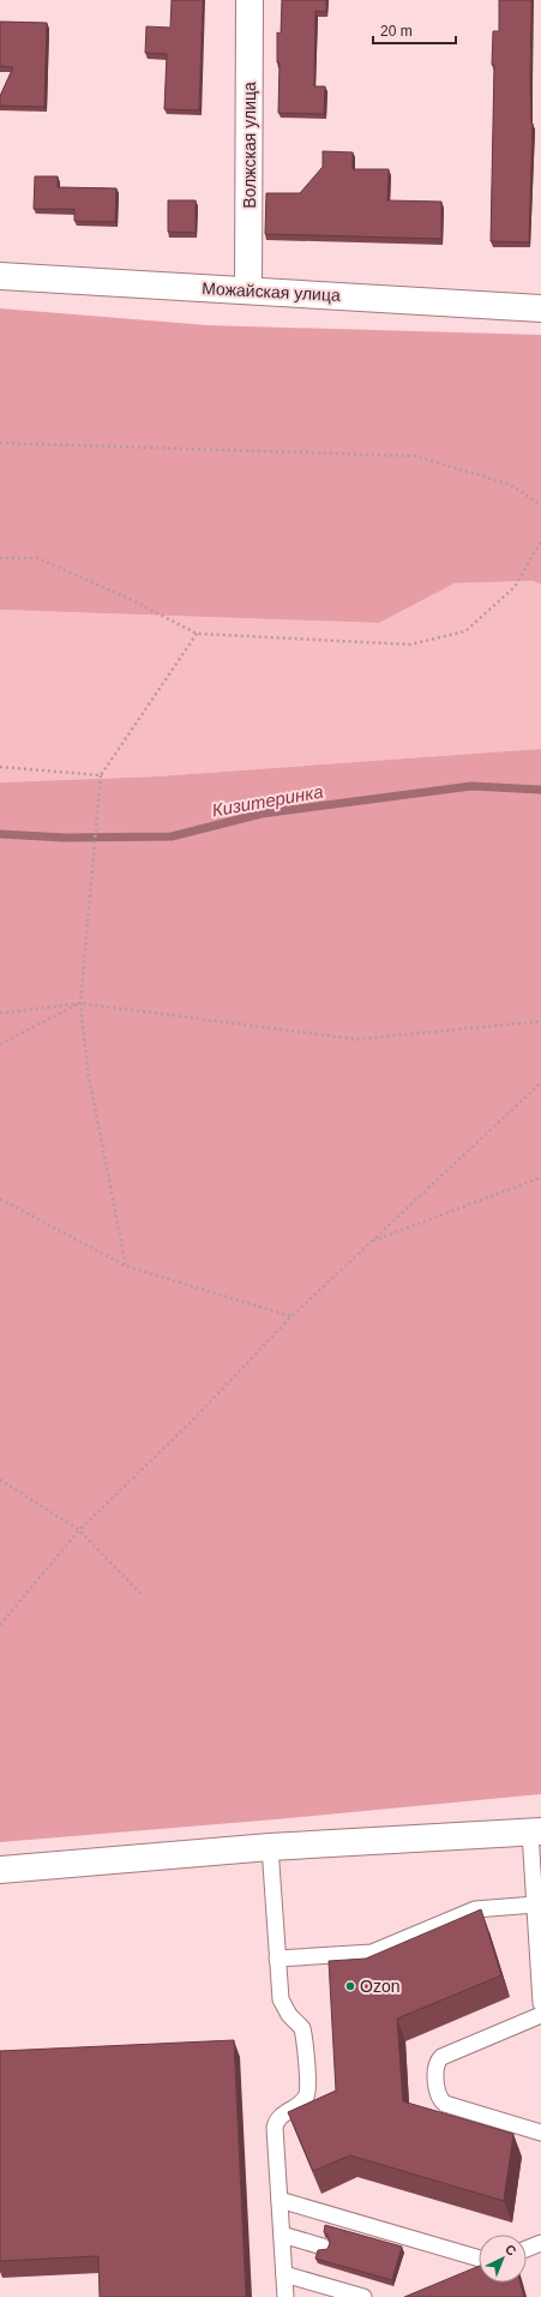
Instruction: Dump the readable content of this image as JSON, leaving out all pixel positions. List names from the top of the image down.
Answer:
{
  "streets": {
    "street": ["Волжская улица", "Можайская улица"]
  },
  "crossings": [
    ["Волжская улица", "Можайская улица"]
  ],
  "water": ["Кизитеринка"],
  "places": ["Ozon"],
  "scale_bar": "20 m",
  "north": "top right"
}
